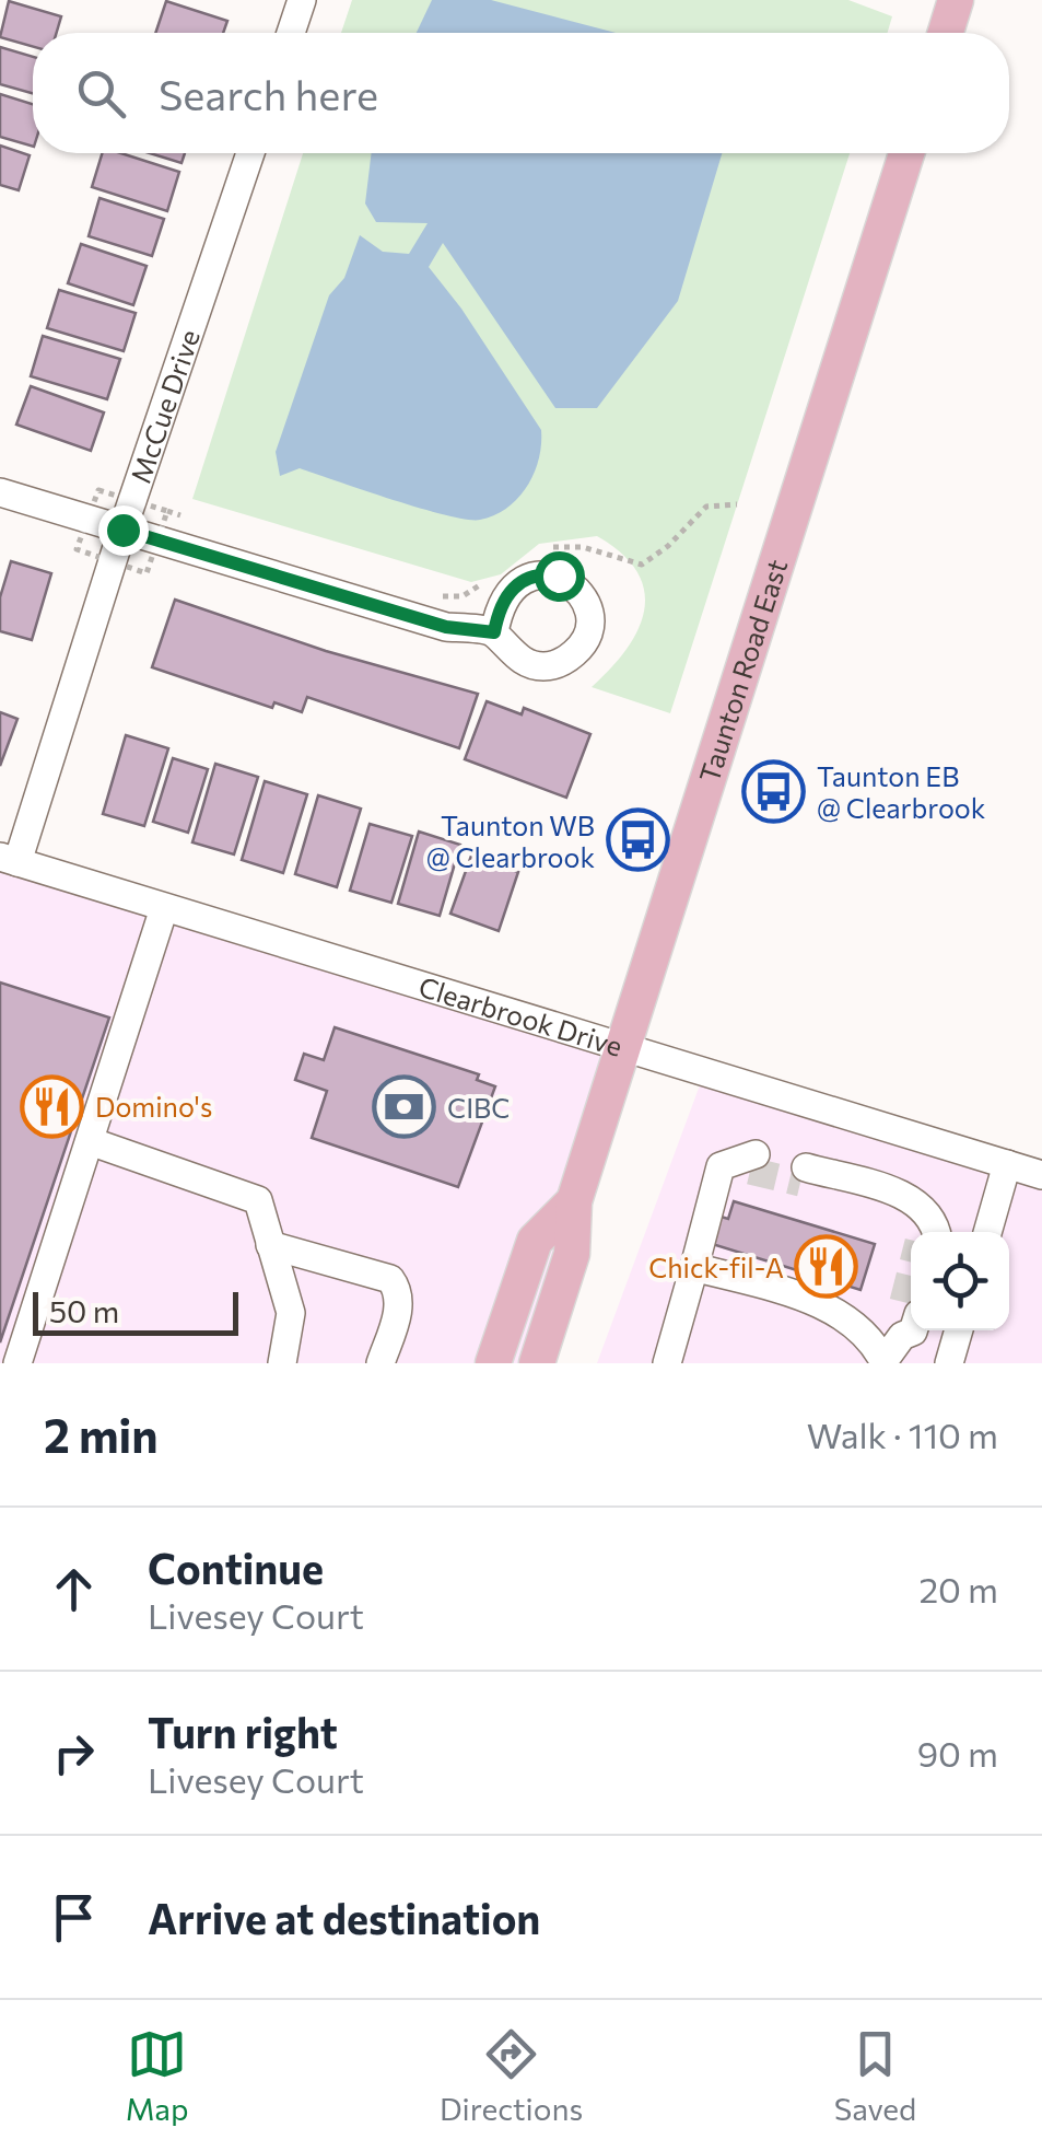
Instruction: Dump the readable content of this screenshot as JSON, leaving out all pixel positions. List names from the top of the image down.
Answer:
{
  "streets": {
    "main road": ["Taunton Road East"],
    "street": ["McCue Drive", "Clearbrook Drive"]
  },
  "crossings": [
    ["McCue Drive", "Clearbrook Drive"],
    ["Taunton Road East", "Clearbrook Drive"]
  ],
  "places": {
    "bus stop": ["Taunton EB @ Clearbrook", "Taunton WB @ Clearbrook"],
    "restaurant": ["Domino's", "Chick-fil-A"],
    "bank": ["CIBC"]
  },
  "scale_bar": "50 m",
  "page": {
    "search": "Search here",
    "scale": "50 m",
    "heading": ["2 min", "Walk · 110 m"],
    "list": [
      ["Continue", "Livesey Court", "20 m"],
      ["Turn right", "Livesey Court", "90 m"],
      "Arrive at destination"
    ],
    "nav": ["Map", "Directions", "Saved"]
  }
}
